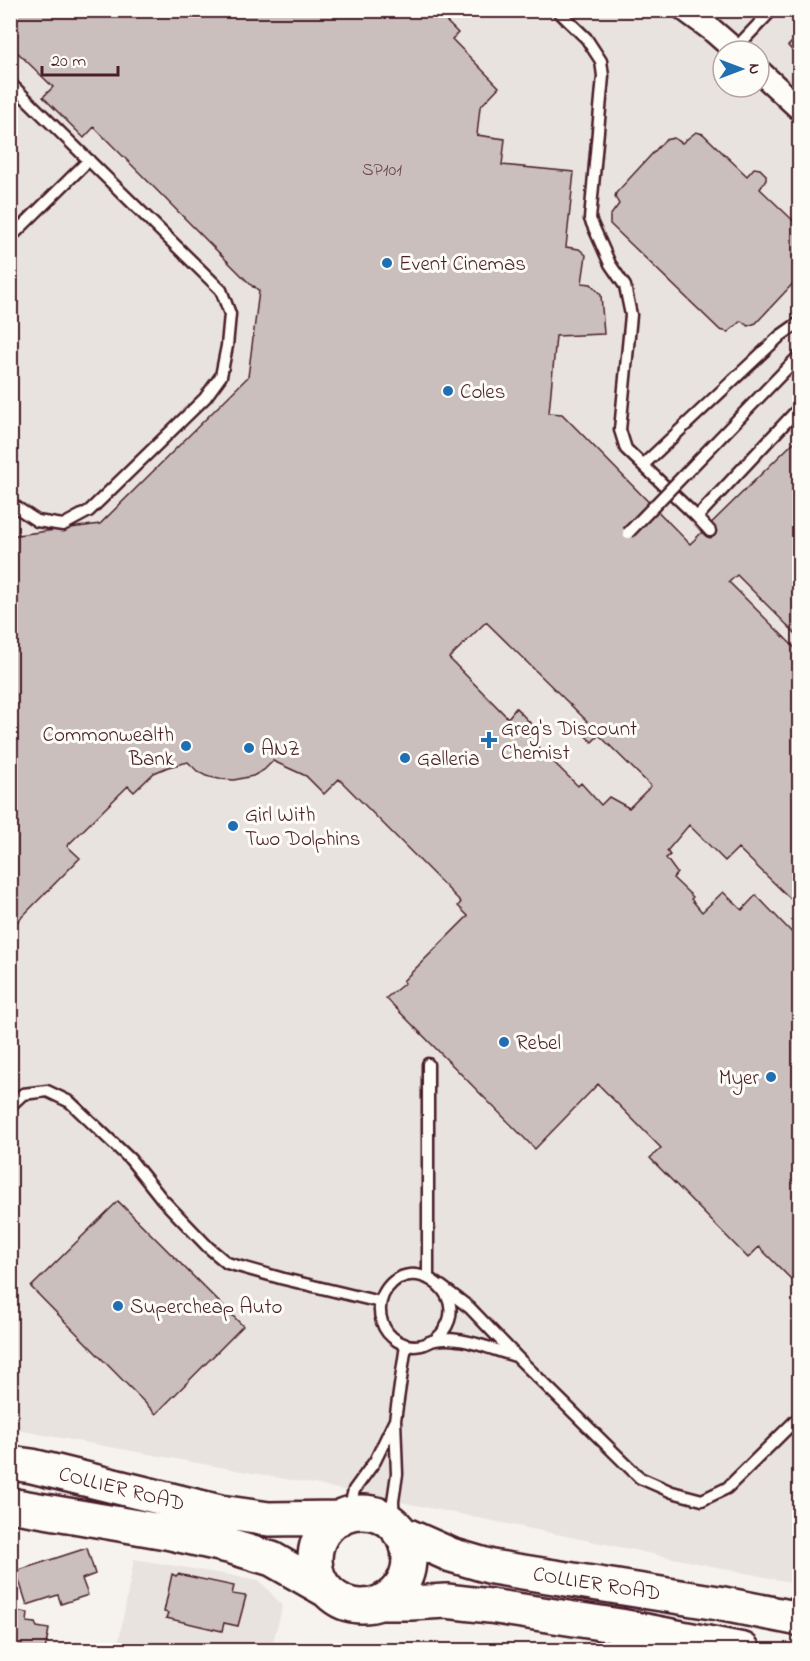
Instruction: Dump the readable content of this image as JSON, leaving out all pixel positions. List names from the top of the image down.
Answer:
{
  "streets": {
    "main road": ["COLLIER ROAD"]
  },
  "places": {
    "other": [
      "Event Cinemas",
      "Coles",
      "Commonwealth Bank",
      "ANZ",
      "Galleria",
      "Girl With Two Dolphins",
      "Rebel",
      "Myer",
      "Supercheap Auto"
    ],
    "health": ["Greg's Discount Chemist"]
  },
  "house_numbers": ["SP101"],
  "scale_bar": "20 m",
  "north": "right"
}
